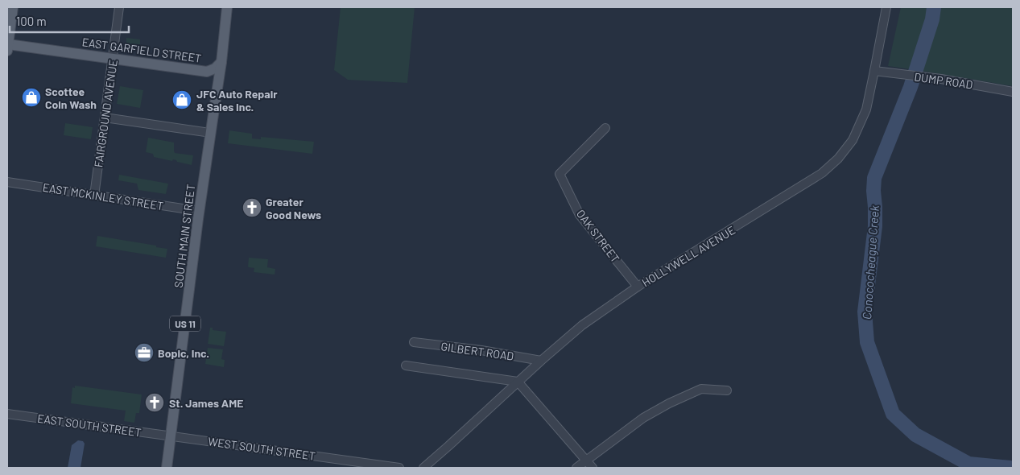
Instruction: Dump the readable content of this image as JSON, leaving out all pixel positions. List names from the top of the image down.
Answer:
{
  "streets": {
    "main road": ["EAST GARFIELD STREET", "SOUTH MAIN STREET", "US 11"],
    "street": [
      "DUMP ROAD",
      "FAIRGROUND AVENUE",
      "EAST MCKINLEY STREET",
      "OAK STREET",
      "HOLLYWELL AVENUE",
      "GILBERT ROAD",
      "EAST SOUTH STREET",
      "WEST SOUTH STREET"
    ]
  },
  "crossings": [
    ["EAST GARFIELD STREET", "FAIRGROUND AVENUE"],
    ["EAST GARFIELD STREET", "SOUTH MAIN STREET"],
    ["DUMP ROAD", "HOLLYWELL AVENUE"],
    ["FAIRGROUND AVENUE", "EAST MCKINLEY STREET"],
    ["EAST MCKINLEY STREET", "SOUTH MAIN STREET"],
    ["SOUTH MAIN STREET", "EAST SOUTH STREET"],
    ["SOUTH MAIN STREET", "WEST SOUTH STREET"],
    ["OAK STREET", "HOLLYWELL AVENUE"],
    ["HOLLYWELL AVENUE", "GILBERT ROAD"],
    ["EAST SOUTH STREET", "WEST SOUTH STREET"]
  ],
  "water": ["Conococheague Creek"],
  "places": {
    "shop": ["Scottee Coin Wash", "JFC Auto Repair & Sales Inc."],
    "church": ["Greater Good News", "St. James AME"],
    "office": ["Bopic, Inc."]
  },
  "scale_bar": "100 m"
}
